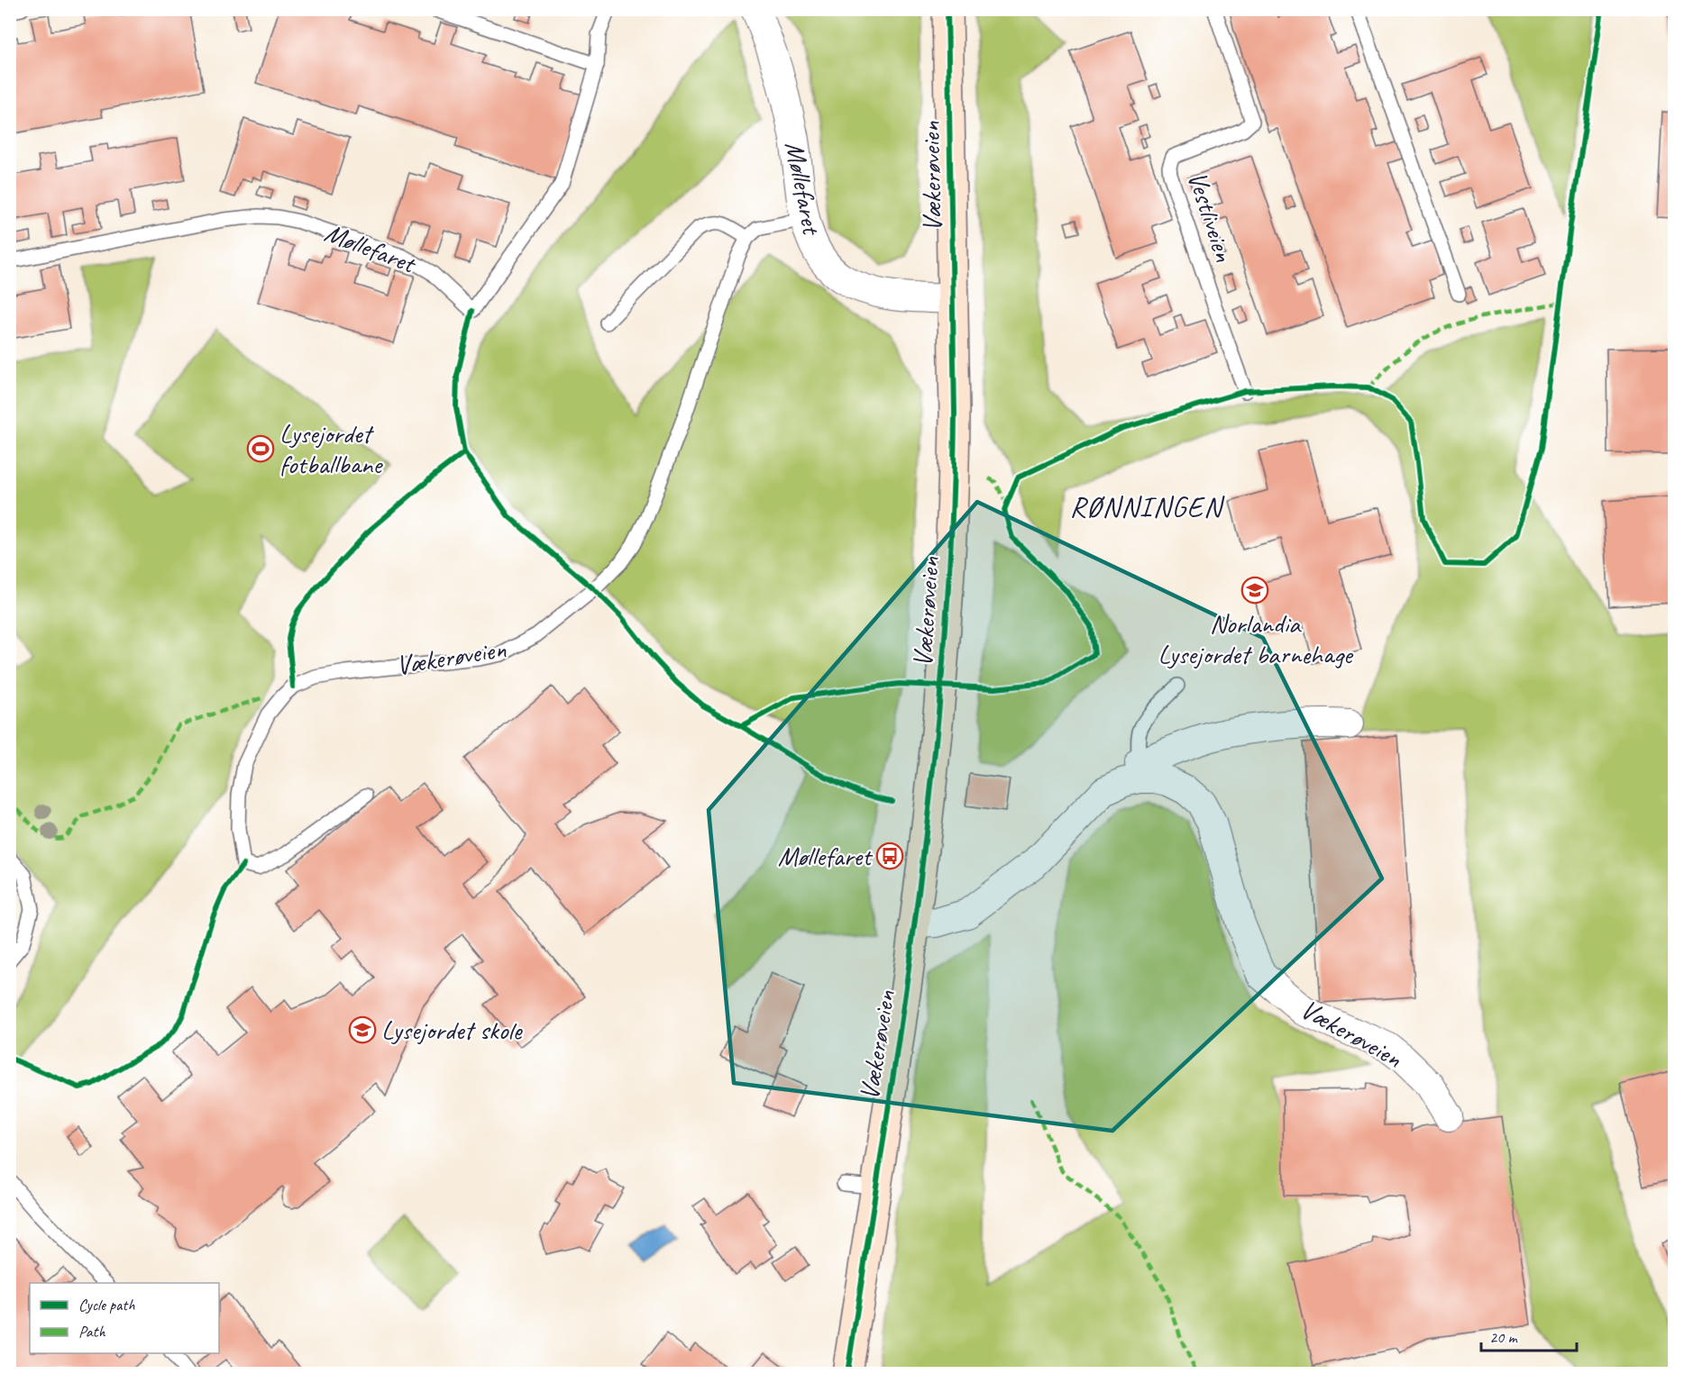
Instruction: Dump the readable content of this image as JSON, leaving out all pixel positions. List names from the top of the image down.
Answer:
{
  "streets": {
    "main road": ["Vækerøveien"],
    "street": ["Møllefaret"],
    "lane": ["Vestliveien"]
  },
  "crossings": [
    ["Vækerøveien", "Møllefaret"]
  ],
  "districts": ["RØNNINGEN"],
  "places": {
    "sports": ["Lysejordet fotballbane"],
    "school or university": ["Norlandia Lysejordet barnehage", "Lysejordet skole"],
    "bus stop": ["Møllefaret"]
  },
  "legend": ["Cycle path", "Path"],
  "scale_bar": "20 m"
}
